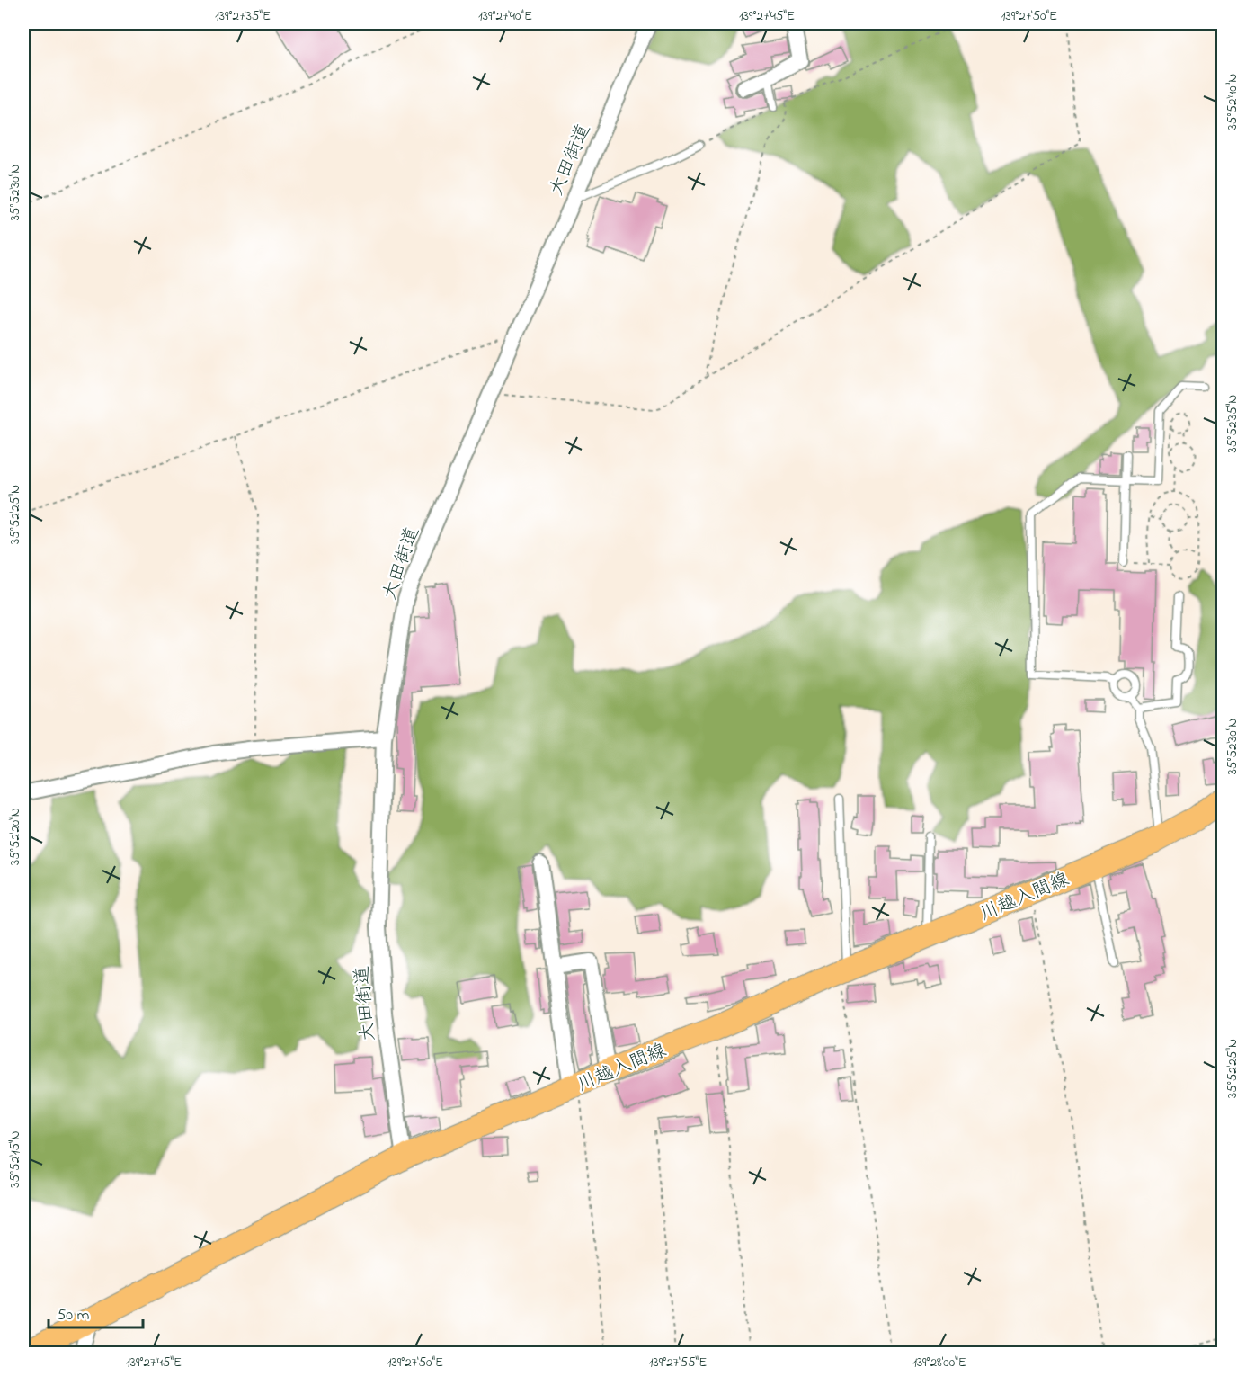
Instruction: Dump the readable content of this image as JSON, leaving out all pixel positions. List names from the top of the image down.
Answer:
{
  "streets": {
    "main road": ["川越入間線"],
    "street": ["大田街道"]
  },
  "crossings": [
    ["大田街道", "川越入間線"]
  ],
  "scale_bar": "50 m",
  "coordinates": [
    "139°27'35\"E",
    "139°27'40\"E",
    "139°27'45\"E",
    "139°27'50\"E",
    "35°52'40\"N",
    "35°52'30\"N",
    "35°52'35\"N",
    "35°52'25\"N",
    "35°52'20\"N",
    "35°52'15\"N",
    "139°27'55\"E",
    "139°28'00\"E"
  ]
}
